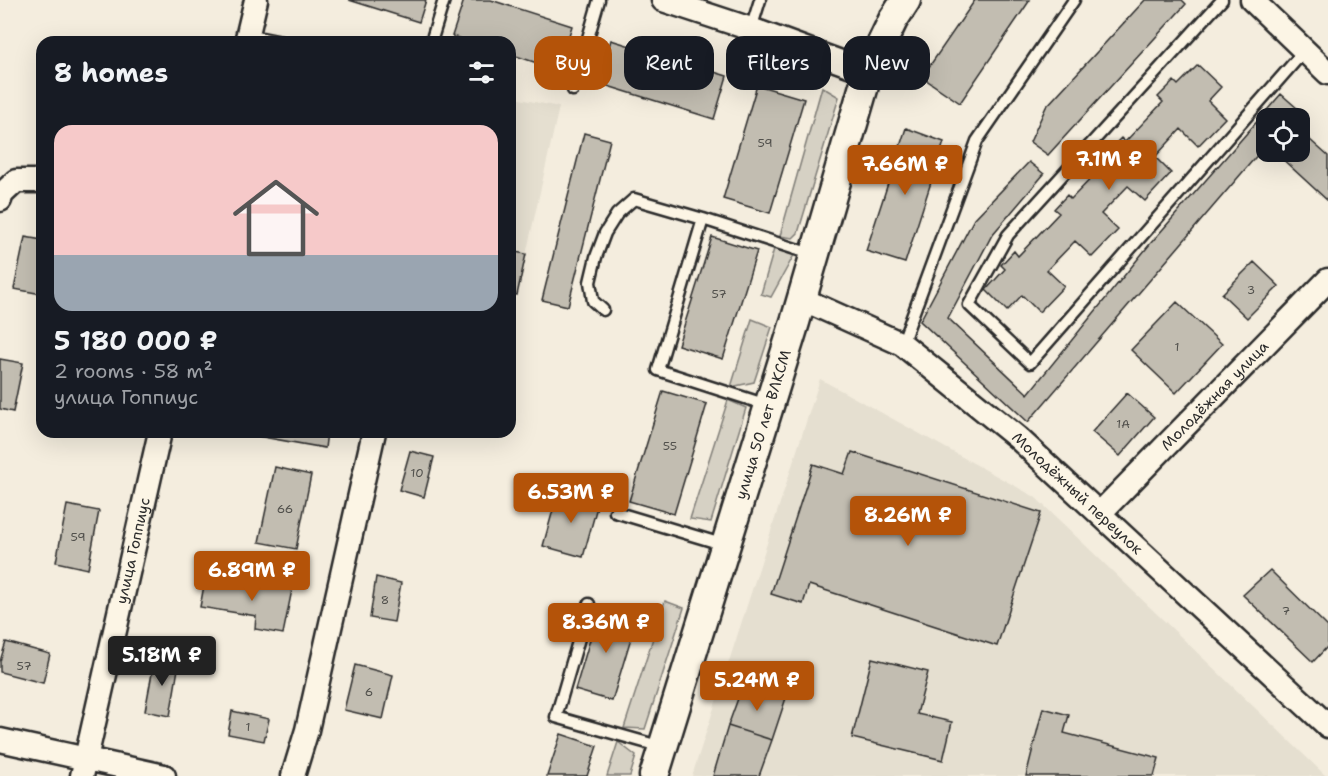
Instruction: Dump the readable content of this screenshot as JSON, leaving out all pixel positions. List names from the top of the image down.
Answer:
{
  "streets": {
    "street": [
      "Молодёжная улица",
      "улица 50 лет ВЛКСМ",
      "Молодёжный переулок",
      "улица Гоппиус"
    ]
  },
  "crossings": [
    ["Молодёжная улица", "Молодёжный переулок"],
    ["улица 50 лет ВЛКСМ", "Молодёжный переулок"]
  ],
  "house_numbers": [
    "59",
    "3",
    "57",
    "1",
    "1А",
    "55",
    "10",
    "66",
    "59",
    "8",
    "7",
    "57",
    "6",
    "1"
  ],
  "page": {
    "chip": [
      "Buy",
      "Rent",
      "Filters",
      "New"
    ],
    "heading": "8 homes",
    "list": [
      {
        "name": "5 180 000 ₽",
        "note": "2 rooms · 58 m² · улица Гоппиус"
      }
    ],
    "price": [
      "7.1M ₽",
      "7.66M ₽",
      "6.53M ₽",
      "8.26M ₽",
      "6.89M ₽",
      "8.36M ₽",
      "5.18M ₽",
      "5.24M ₽"
    ]
  }
}
